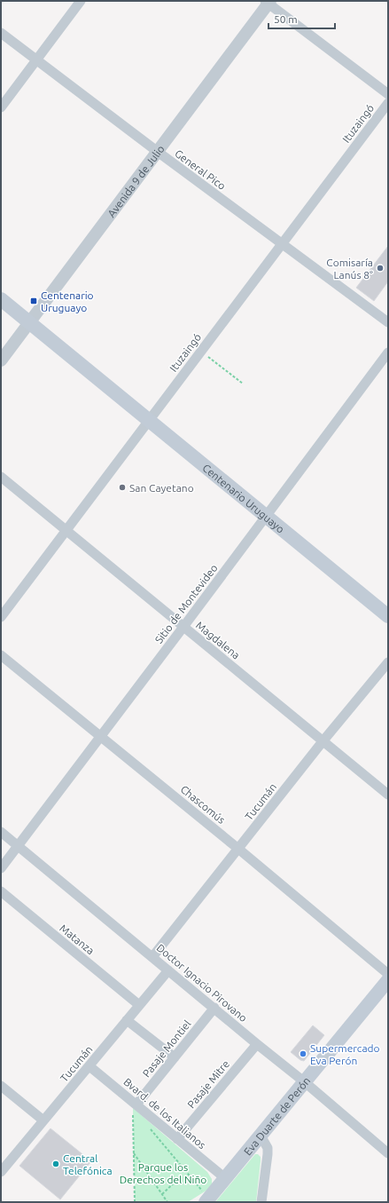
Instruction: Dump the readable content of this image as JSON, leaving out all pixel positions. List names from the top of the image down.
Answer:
{
  "streets": {
    "main road": ["Centenario Uruguayo", "Eva Duarte de Perón"],
    "street": [
      "Ituzaingó",
      "General Pico",
      "Avenida 9 de Julio",
      "Sitio de Montevideo",
      "Magdalena",
      "Tucumán",
      "Chascomús",
      "Matanza",
      "Doctor Ignacio Pirovano",
      "Pasaje Montiel",
      "Pasaje Mitre",
      "Bvard. de los Italianos"
    ]
  },
  "crossings": [
    ["Ituzaingó", "General Pico"],
    ["Ituzaingó", "Centenario Uruguayo"],
    ["Ituzaingó", "Magdalena"],
    ["General Pico", "Avenida 9 de Julio"],
    ["Avenida 9 de Julio", "Centenario Uruguayo"],
    ["Centenario Uruguayo", "Sitio de Montevideo"],
    ["Sitio de Montevideo", "Magdalena"],
    ["Sitio de Montevideo", "Chascomús"],
    ["Sitio de Montevideo", "Doctor Ignacio Pirovano"],
    ["Magdalena", "Tucumán"],
    ["Tucumán", "Chascomús"],
    ["Tucumán", "Matanza"],
    ["Tucumán", "Doctor Ignacio Pirovano"],
    ["Tucumán", "Bvard. de los Italianos"],
    ["Doctor Ignacio Pirovano", "Pasaje Montiel"],
    ["Doctor Ignacio Pirovano", "Pasaje Mitre"],
    ["Doctor Ignacio Pirovano", "Eva Duarte de Perón"],
    ["Pasaje Montiel", "Bvard. de los Italianos"],
    ["Pasaje Mitre", "Bvard. de los Italianos"],
    ["Bvard. de los Italianos", "Eva Duarte de Perón"]
  ],
  "parks": ["Parque los Derechos del Niño"],
  "places": {
    "other": [
      "Comisaría Lanús 8°",
      "San Cayetano",
      "Supermercado Eva Perón",
      "Central Telefónica"
    ],
    "transit": ["Centenario Uruguayo"]
  },
  "scale_bar": "50 m"
}
